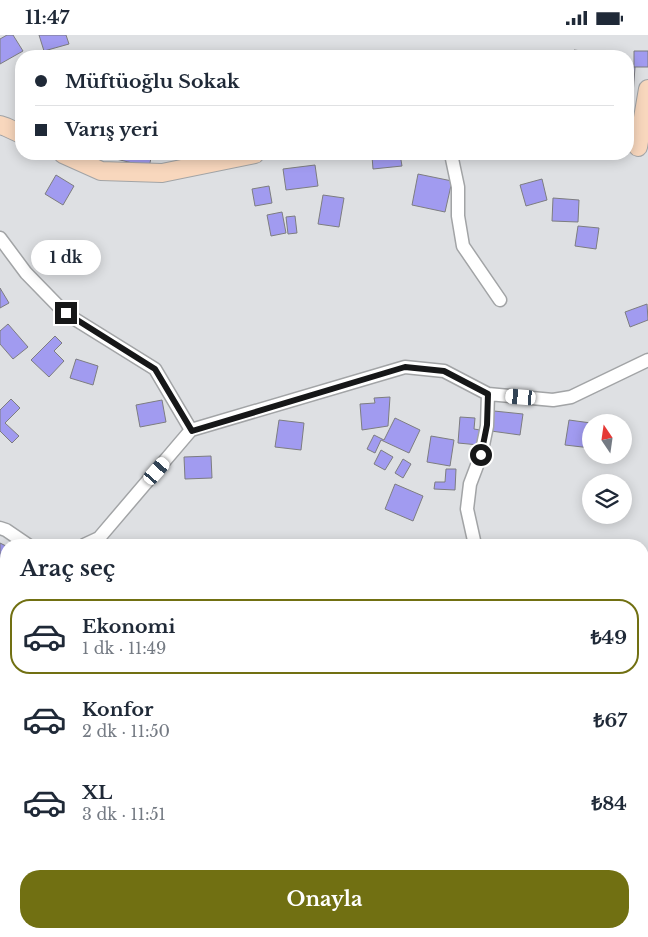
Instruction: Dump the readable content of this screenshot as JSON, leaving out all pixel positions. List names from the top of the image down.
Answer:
{
  "north": "top",
  "page": {
    "status": "11:47",
    "banner": ["Müftüoğlu Sokak", "Varış yeri"],
    "bubble": "1 dk",
    "heading": "Araç seç",
    "list": [
      {
        "name": "Ekonomi",
        "note": "1 dk · 11:49",
        "value": "₺49"
      },
      {
        "name": "Konfor",
        "note": "2 dk · 11:50",
        "value": "₺67"
      },
      {
        "name": "XL",
        "note": "3 dk · 11:51",
        "value": "₺84"
      }
    ],
    "buttons": "Onayla"
  }
}
